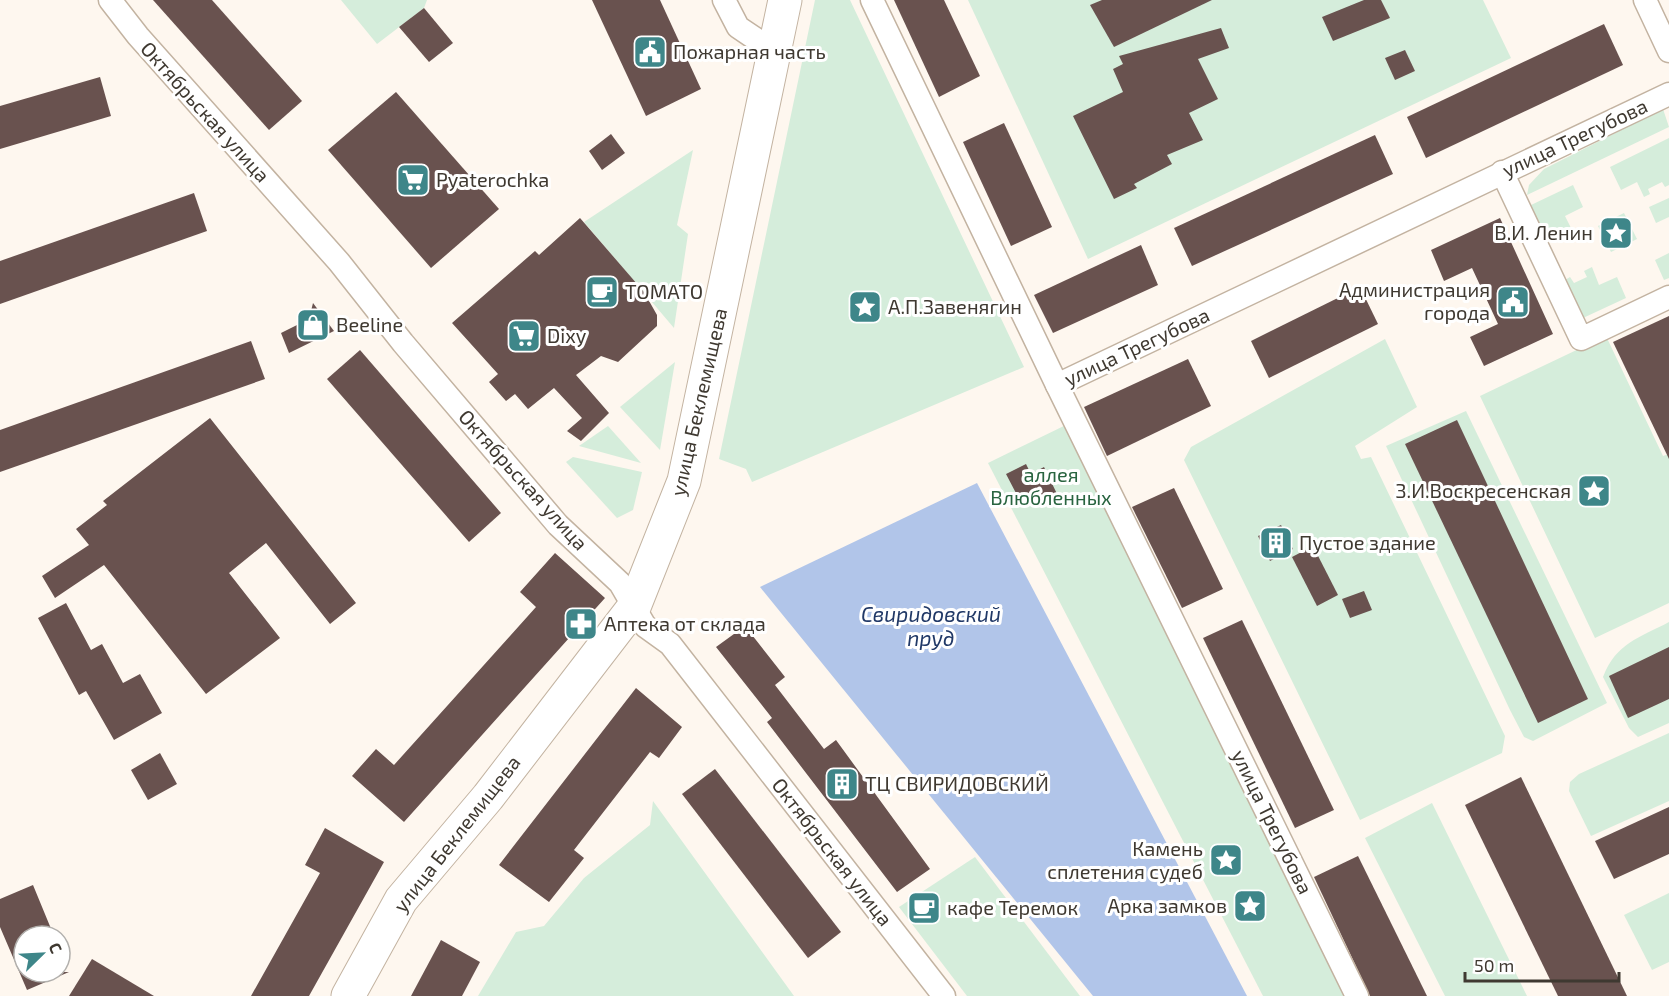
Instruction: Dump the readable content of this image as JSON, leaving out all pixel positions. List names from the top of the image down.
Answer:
{
  "streets": {
    "main road": ["улица Беклемищева"],
    "street": ["Октябрьская улица", "улица Трегубова"]
  },
  "crossings": [
    ["Октябрьская улица", "улица Беклемищева"]
  ],
  "water": ["Свиридовский пруд"],
  "parks": ["аллея Влюбленных"],
  "places": {
    "public building": ["Пожарная часть", "Администрация города"],
    "supermarket": ["Pyaterochka", "Dixy"],
    "place": [
      "В.И. Ленин",
      "А.П.Завенягин",
      "З.И.Воскресенская",
      "Камень сплетения судеб",
      "Арка замков"
    ],
    "cafe": ["ТОМАТО", "кафе Теремок"],
    "shop": ["Beeline"],
    "building": ["Пустое здание", "ТЦ СВИРИДОВСКИЙ"],
    "pharmacy": ["Аптека от склада"]
  },
  "scale_bar": "50 m",
  "north": "top right"
}
